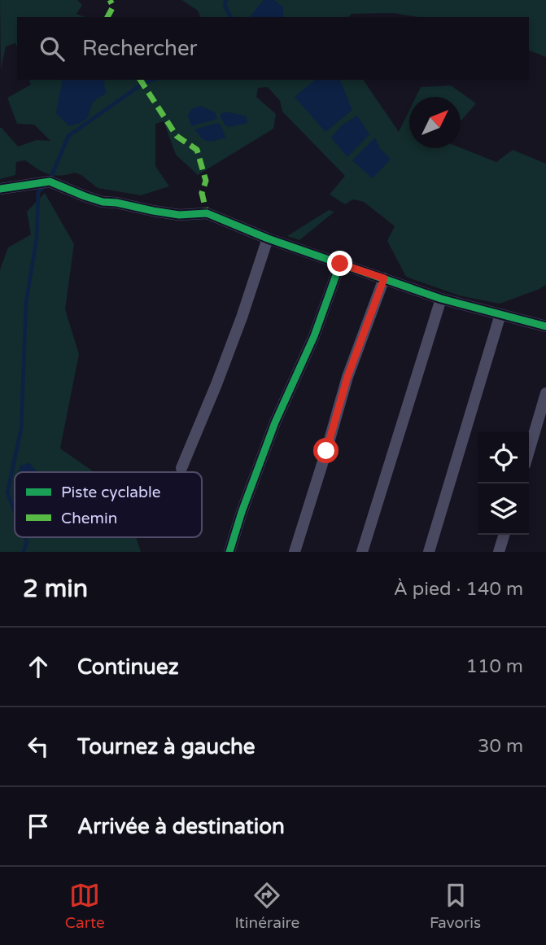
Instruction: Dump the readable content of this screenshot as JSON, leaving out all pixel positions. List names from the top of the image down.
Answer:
{
  "legend": ["Piste cyclable", "Chemin"],
  "north": "top right",
  "page": {
    "search": "Rechercher",
    "heading": ["2 min", "À pied · 140 m"],
    "list": [
      ["Continuez", "110 m"],
      ["Tournez à gauche", "30 m"],
      "Arrivée à destination"
    ],
    "nav": ["Carte", "Itinéraire", "Favoris"]
  }
}
